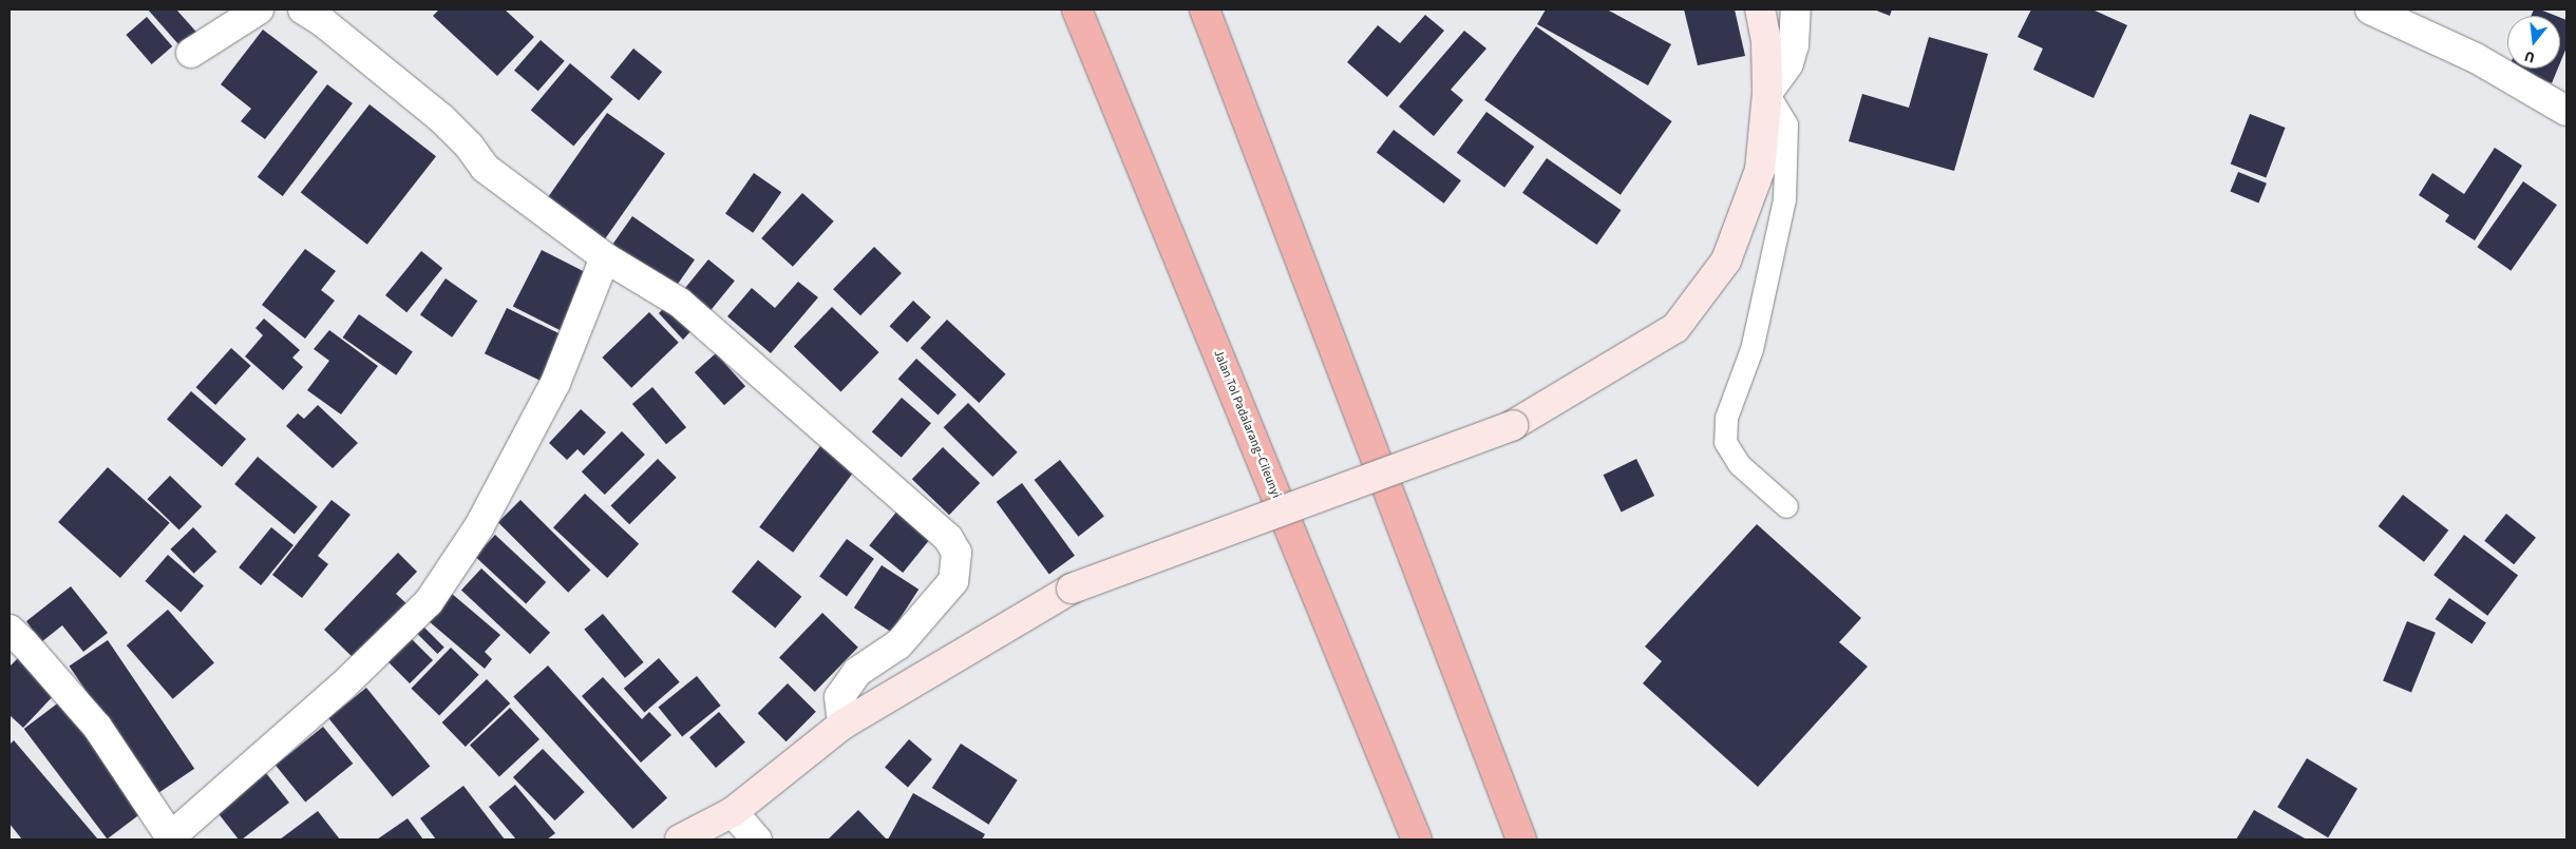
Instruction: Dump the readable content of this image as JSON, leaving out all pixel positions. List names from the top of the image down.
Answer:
{
  "streets": {
    "highway": ["Jalan Tol Padalarang–Cileunyi"]
  },
  "north": "bottom"
}
